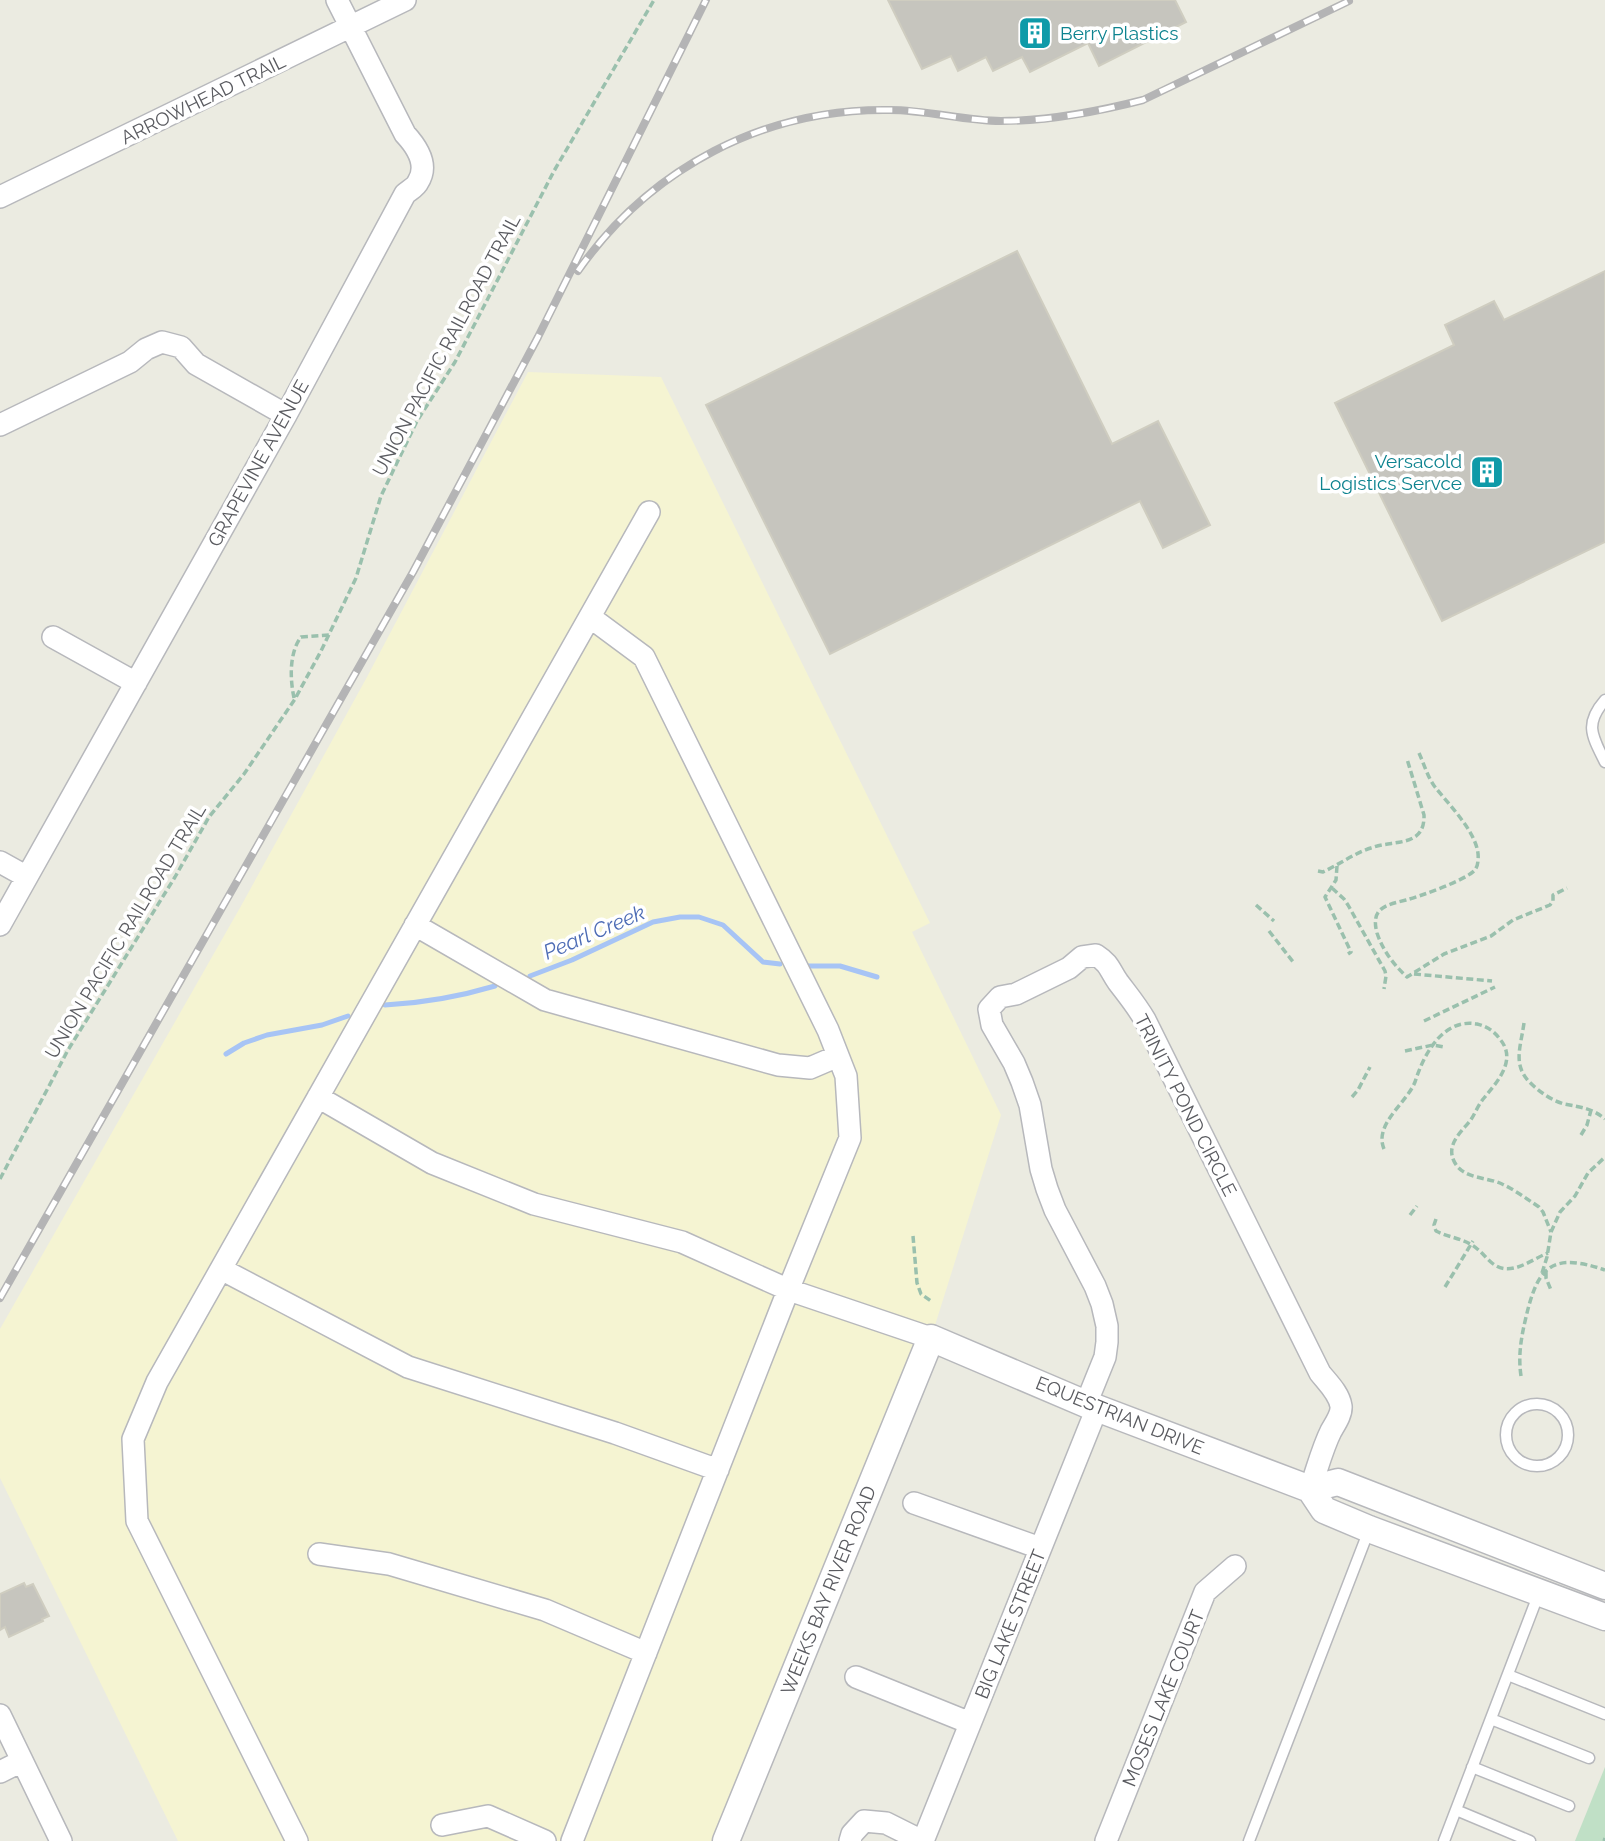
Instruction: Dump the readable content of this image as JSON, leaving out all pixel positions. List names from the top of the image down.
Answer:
{
  "streets": {
    "street": [
      "ARROWHEAD TRAIL",
      "GRAPEVINE AVENUE",
      "TRINITY POND CIRCLE",
      "EQUESTRIAN DRIVE",
      "WEEKS BAY RIVER ROAD",
      "BIG LAKE STREET",
      "MOSES LAKE COURT"
    ],
    "path": ["UNION PACIFIC RAILROAD TRAIL"]
  },
  "crossings": [
    ["ARROWHEAD TRAIL", "GRAPEVINE AVENUE"],
    ["TRINITY POND CIRCLE", "EQUESTRIAN DRIVE"],
    ["TRINITY POND CIRCLE", "BIG LAKE STREET"],
    ["EQUESTRIAN DRIVE", "WEEKS BAY RIVER ROAD"],
    ["EQUESTRIAN DRIVE", "BIG LAKE STREET"]
  ],
  "water": ["Pearl Creek"],
  "places": {
    "building": ["Berry Plastics", "Versacold Logistics Servce"]
  }
}
